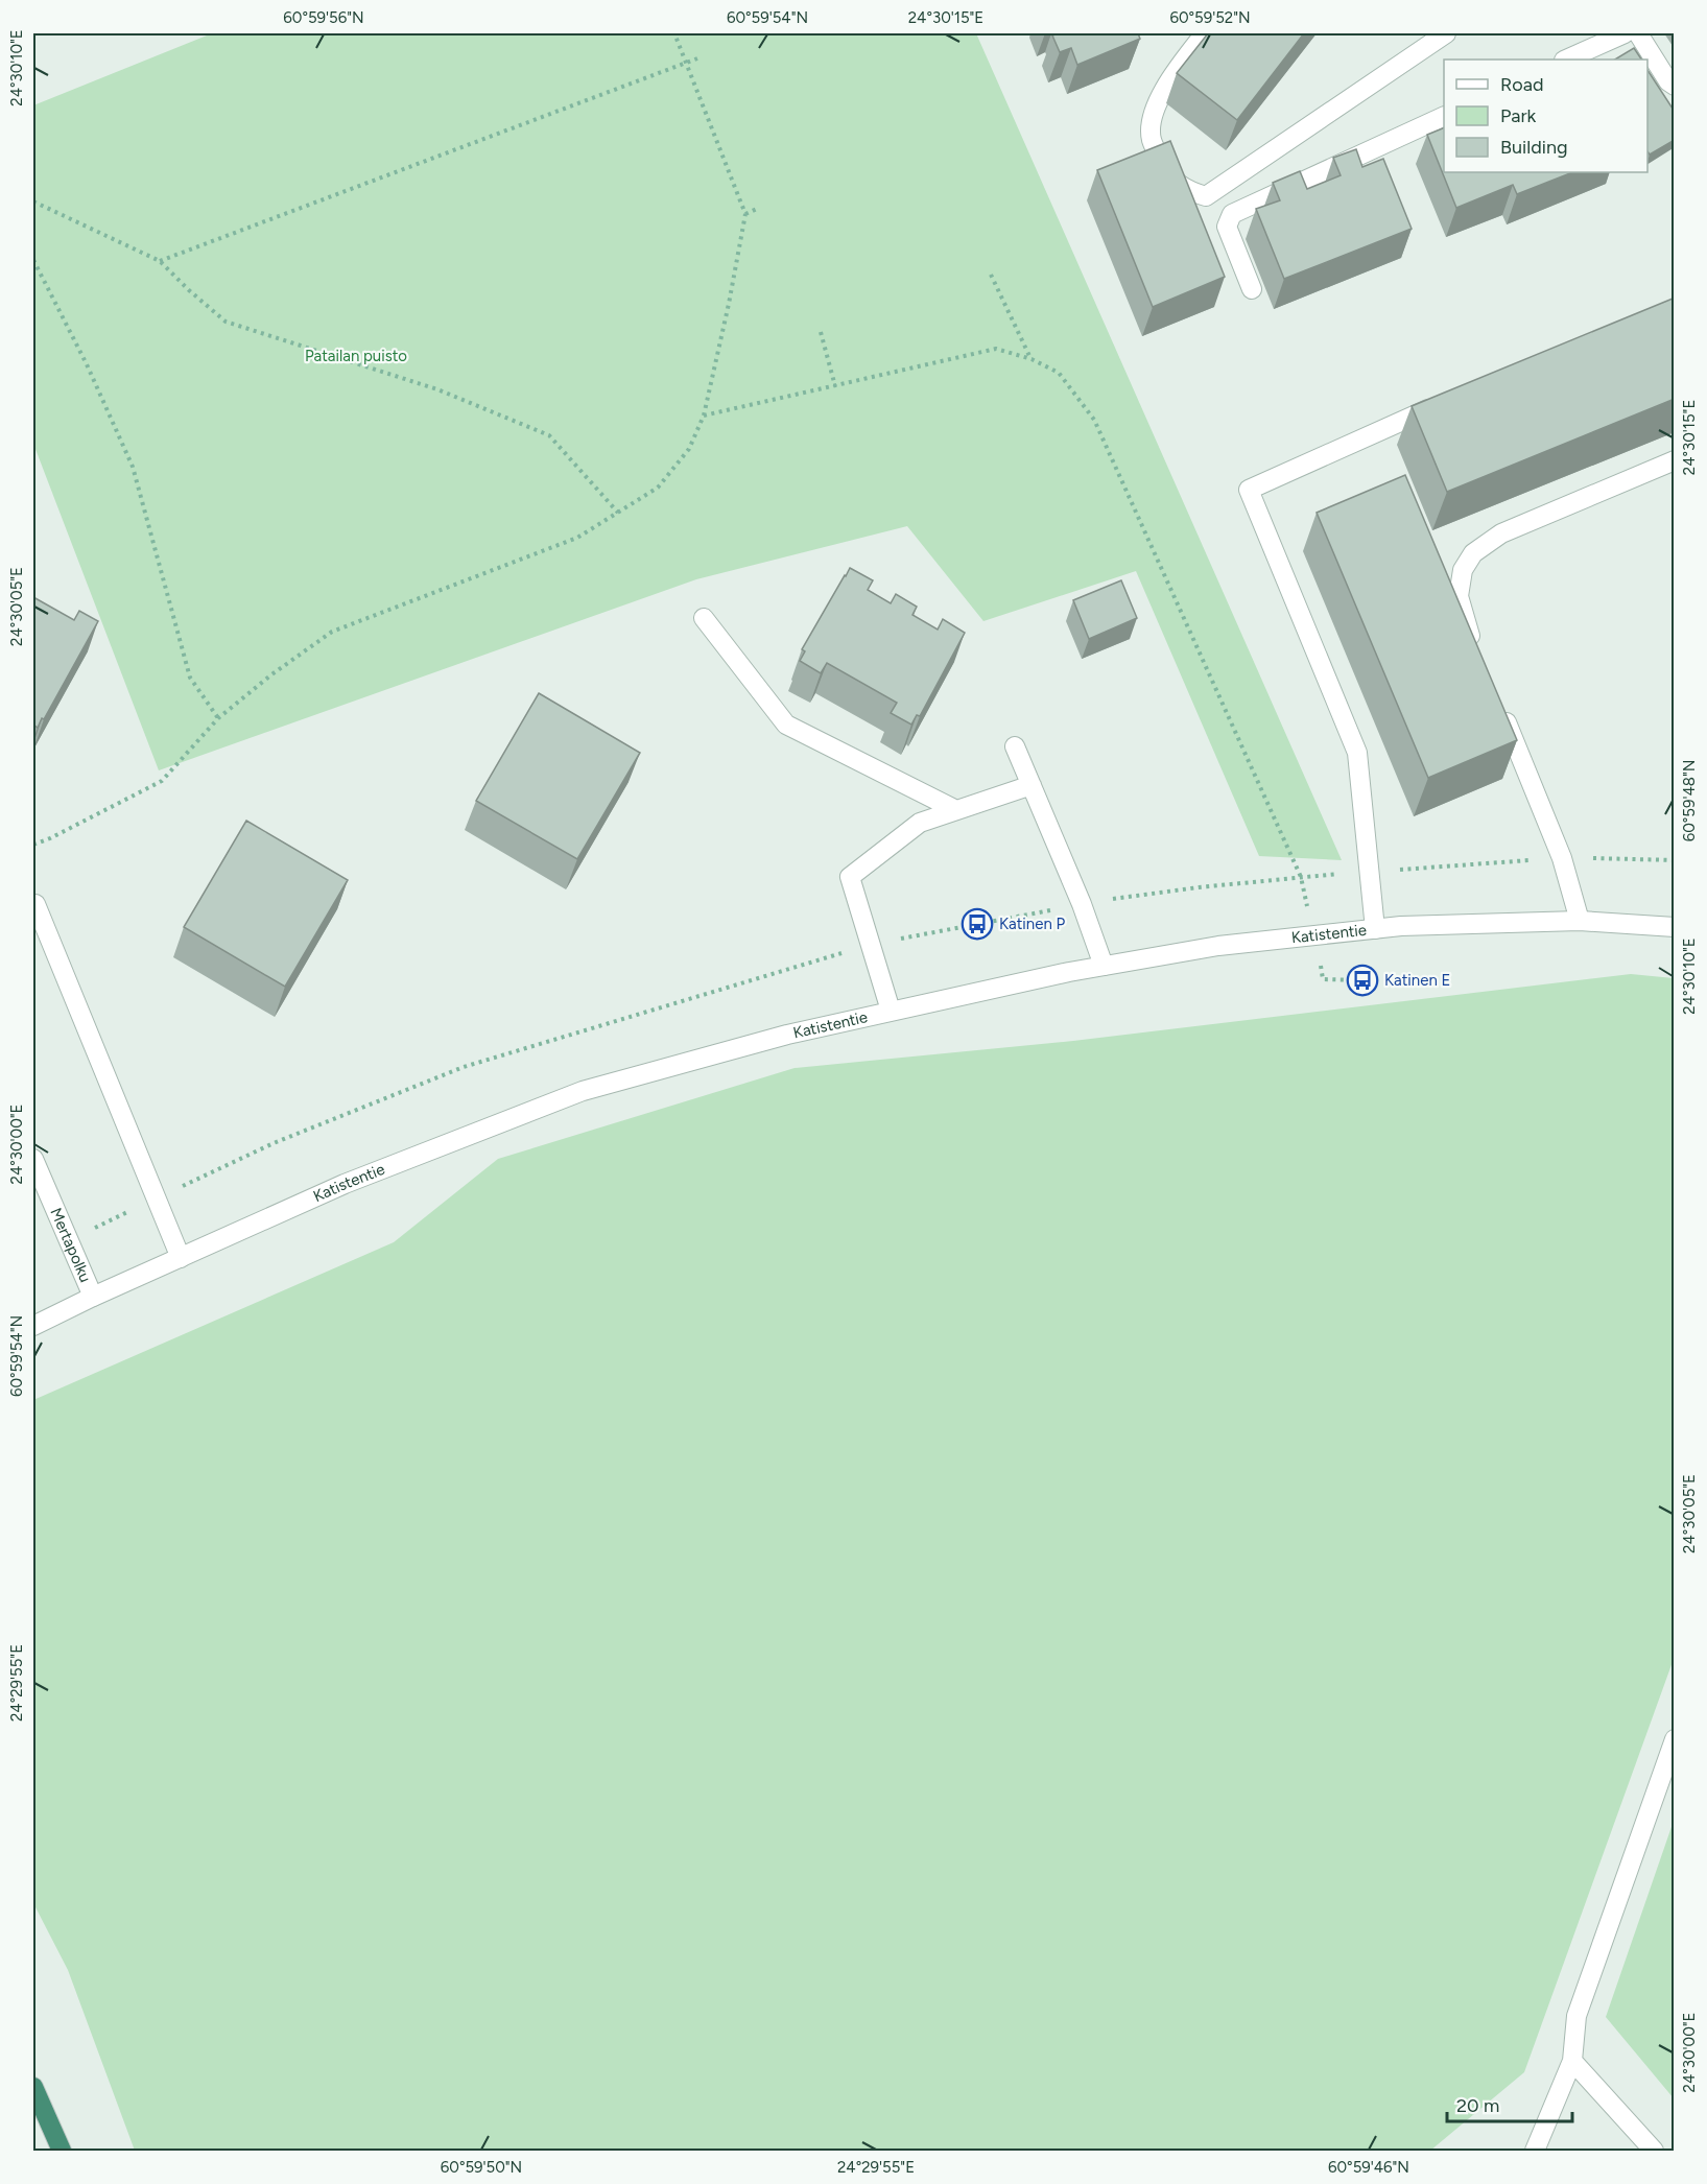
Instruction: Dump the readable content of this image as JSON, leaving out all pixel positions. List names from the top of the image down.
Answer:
{
  "streets": {
    "street": ["Katistentie", "Mertapolku"]
  },
  "crossings": [
    ["Katistentie", "Mertapolku"]
  ],
  "parks": ["Patailan puisto"],
  "places": {
    "bus stop": ["Katinen P", "Katinen E"]
  },
  "legend": ["Road", "Park", "Building"],
  "scale_bar": "20 m",
  "coordinates": [
    "60°59'56\"N",
    "60°59'54\"N",
    "24°30'15\"E",
    "60°59'52\"N",
    "24°30'10\"E",
    "24°30'05\"E",
    "60°59'48\"N",
    "24°30'00\"E",
    "24°29'55\"E",
    "60°59'50\"N",
    "60°59'46\"N"
  ]
}
